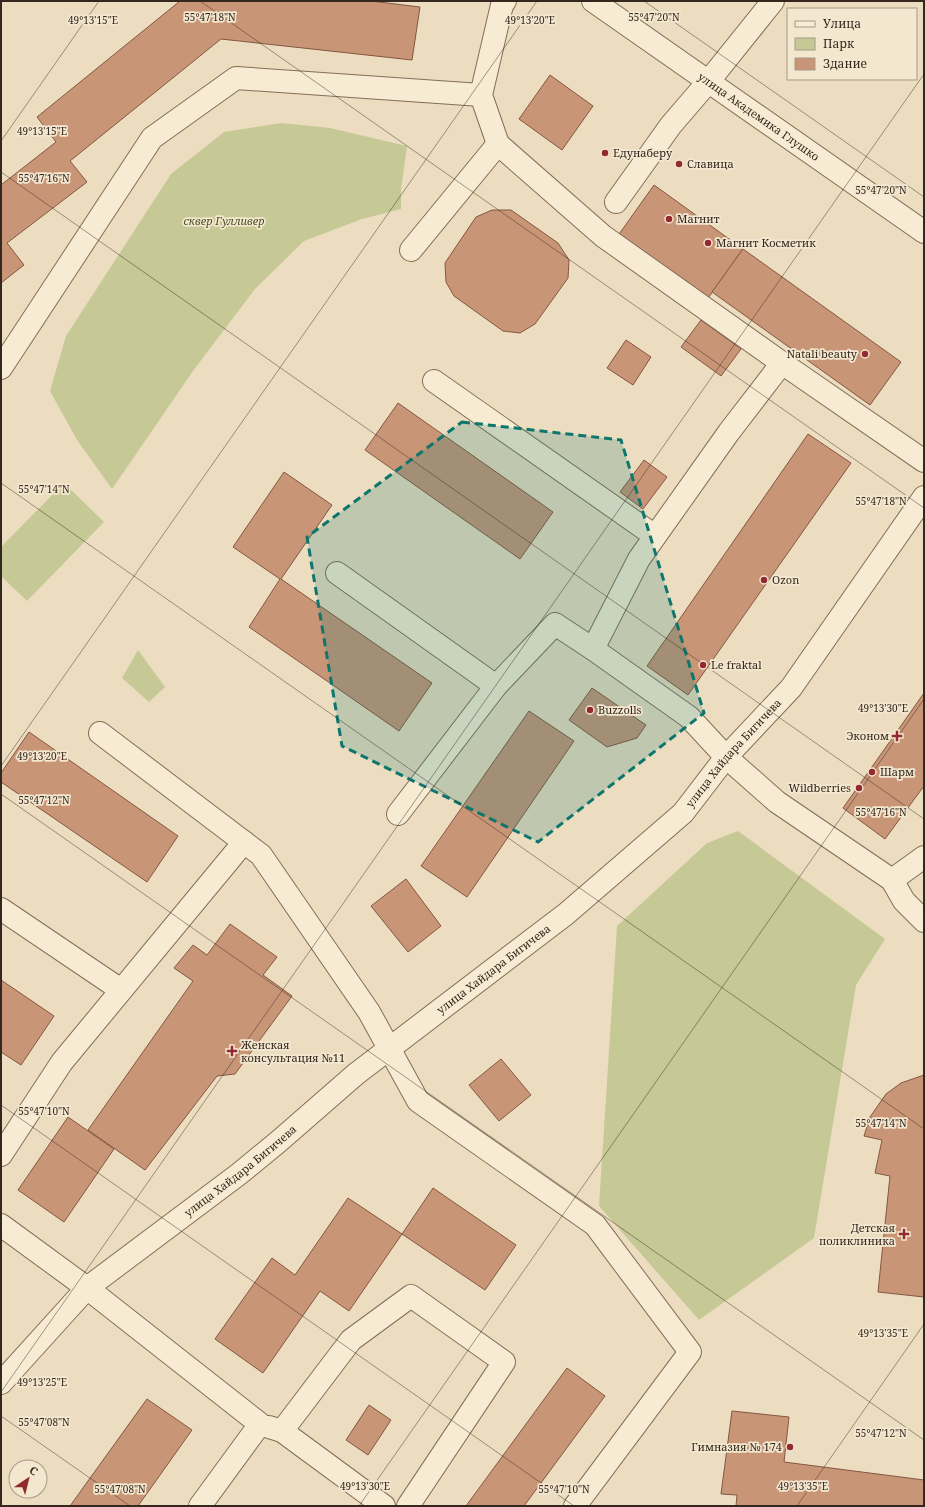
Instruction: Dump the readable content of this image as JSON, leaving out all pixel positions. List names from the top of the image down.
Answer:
{
  "streets": {
    "street": ["улица Академика Глушко", "улица Хайдара Бигичева"]
  },
  "parks": ["сквер Гулливер"],
  "places": {
    "other": [
      "Едунаберу",
      "Славица",
      "Магнит",
      "Магнит Косметик",
      "Natali beauty",
      "Ozon",
      "Le fraktal",
      "Buzzolls",
      "Шарм",
      "Wildberries",
      "Гимназия № 174"
    ],
    "health": ["Эконом", "Женская консультация №11", "Детская поликлиника"]
  },
  "legend": ["Улица", "Парк", "Здание"],
  "north": "top right",
  "coordinates": [
    "55°47'18\"N",
    "55°47'20\"N",
    "49°13'15\"E",
    "49°13'20\"E",
    "55°47'16\"N",
    "55°47'14\"N",
    "49°13'30\"E",
    "55°47'12\"N",
    "55°47'10\"N",
    "49°13'35\"E",
    "49°13'25\"E",
    "55°47'08\"N"
  ]
}
